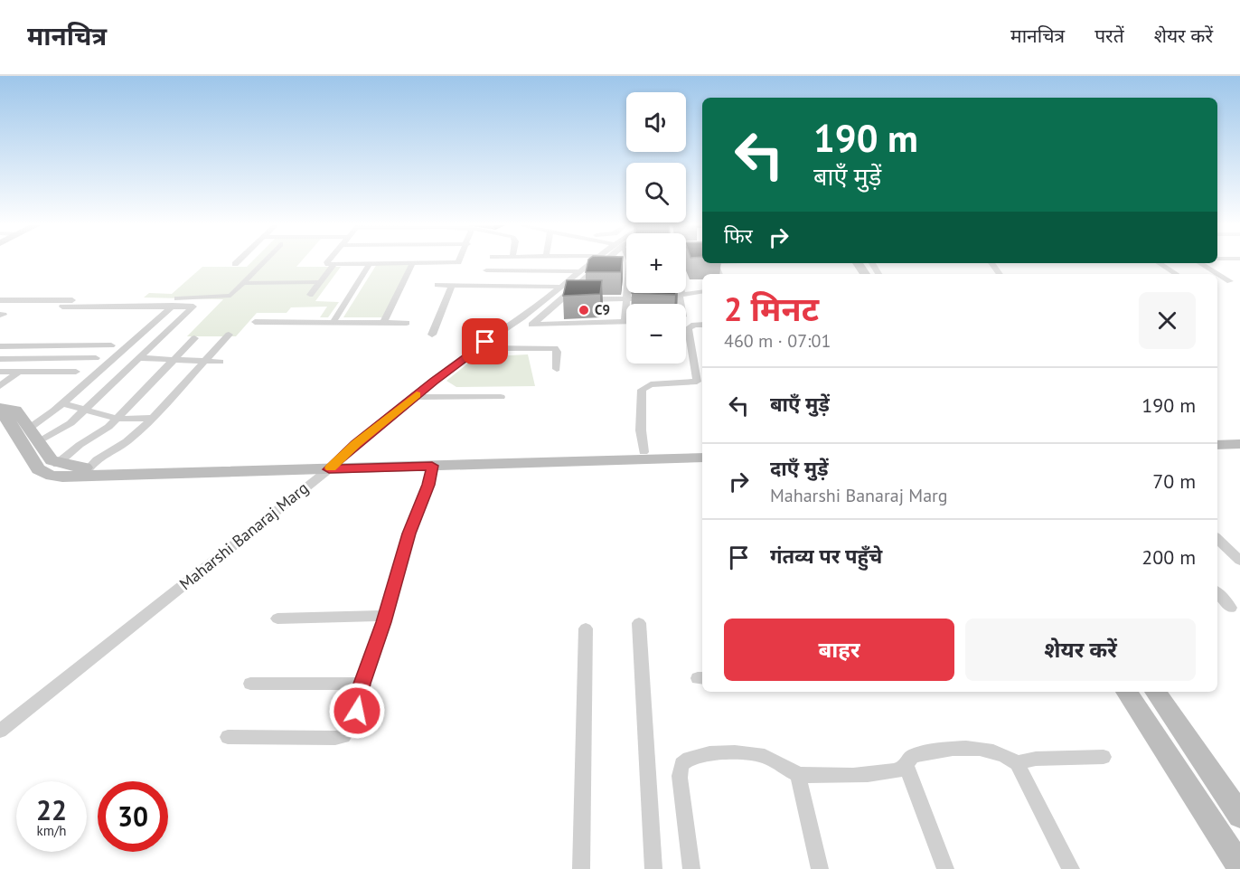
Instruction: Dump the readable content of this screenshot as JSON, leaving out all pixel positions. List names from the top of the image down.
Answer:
{
  "streets": {
    "street": ["Maharshi Banaraj Marg"]
  },
  "places": ["C9"],
  "page": {
    "header": "मानचित्र",
    "nav": ["मानचित्र", "परतें", "शेयर करें"],
    "map_buttons": ["+", "−"],
    "turn": ["190 m", "बाएँ मुड़ें"],
    "then": "फिर",
    "heading": ["2 मिनट", "460 m · 07:01"],
    "list": [
      {
        "name": "बाएँ मुड़ें",
        "value": "190 m"
      },
      {
        "name": "दाएँ मुड़ें",
        "note": "Maharshi Banaraj Marg",
        "value": "70 m"
      },
      {
        "name": "गंतव्य पर पहुँचे",
        "value": "200 m"
      }
    ],
    "buttons": ["बाहर", "शेयर करें"],
    "speed": "22 km/h",
    "limit": "30"
  }
}
